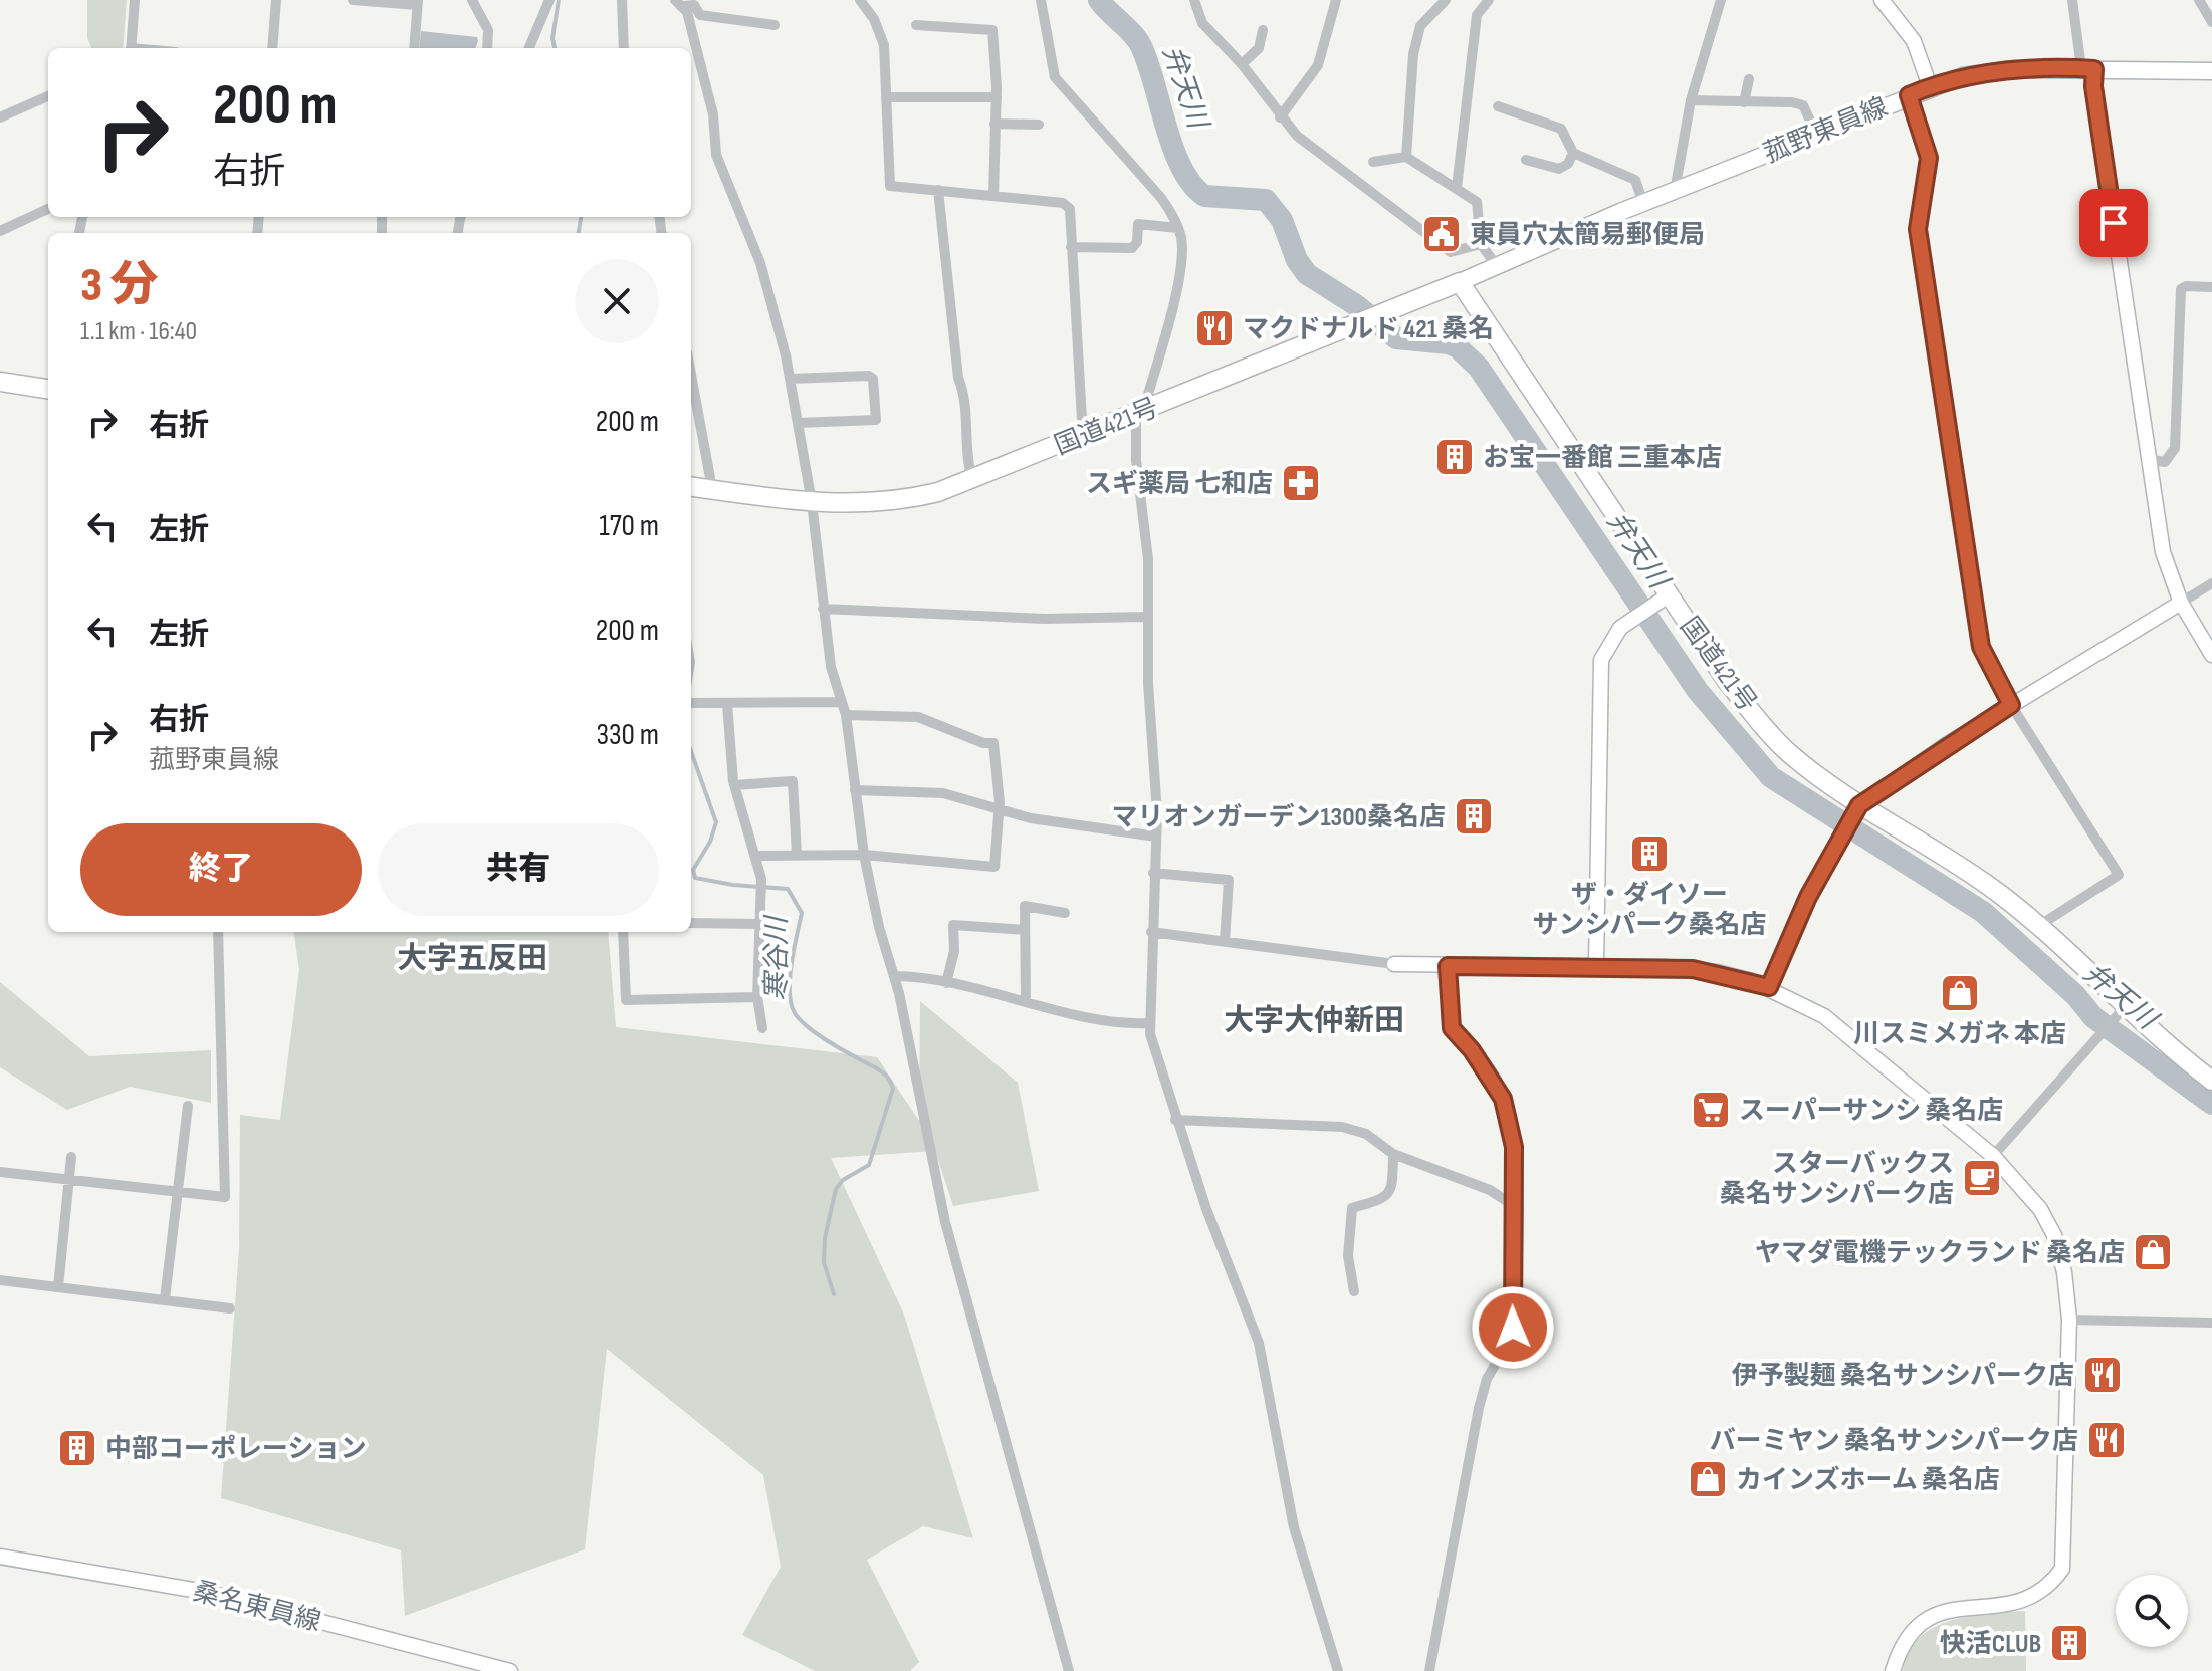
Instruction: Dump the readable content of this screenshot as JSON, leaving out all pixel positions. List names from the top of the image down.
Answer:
{
  "streets": {
    "highway": ["国道421号"],
    "main road": ["菰野東員線"],
    "street": ["桑名東員線"]
  },
  "crossings": [
    ["菰野東員線", "国道421号"]
  ],
  "districts": ["大字五反田", "大字大仲新田"],
  "water": ["弁天川", "寒谷川"],
  "places": {
    "public building": ["東員穴太簡易郵便局"],
    "restaurant": ["マクドナルド 421 桑名", "伊予製麺 桑名サンシパーク店", "バーミヤン 桑名サンシパーク店"],
    "building": [
      "お宝一番館 三重本店",
      "マリオンガーデン1300桑名店",
      "ザ・ダイソー サンシパーク桑名店",
      "中部コーポレーション",
      "快活CLUB"
    ],
    "pharmacy": ["スギ薬局 七和店"],
    "shop": ["川スミメガネ 本店", "ヤマダ電機テックランド 桑名店", "カインズホーム 桑名店"],
    "supermarket": ["スーパーサンシ 桑名店"],
    "cafe": ["スターバックス 桑名サンシパーク店"]
  },
  "page": {
    "turn": ["200 m", "右折"],
    "heading": ["3 分", "1.1 km · 16:40"],
    "list": [
      {
        "name": "右折",
        "value": "200 m"
      },
      {
        "name": "左折",
        "value": "170 m"
      },
      {
        "name": "左折",
        "value": "200 m"
      },
      {
        "name": "右折",
        "note": "菰野東員線",
        "value": "330 m"
      }
    ],
    "buttons": ["終了", "共有"]
  }
}
